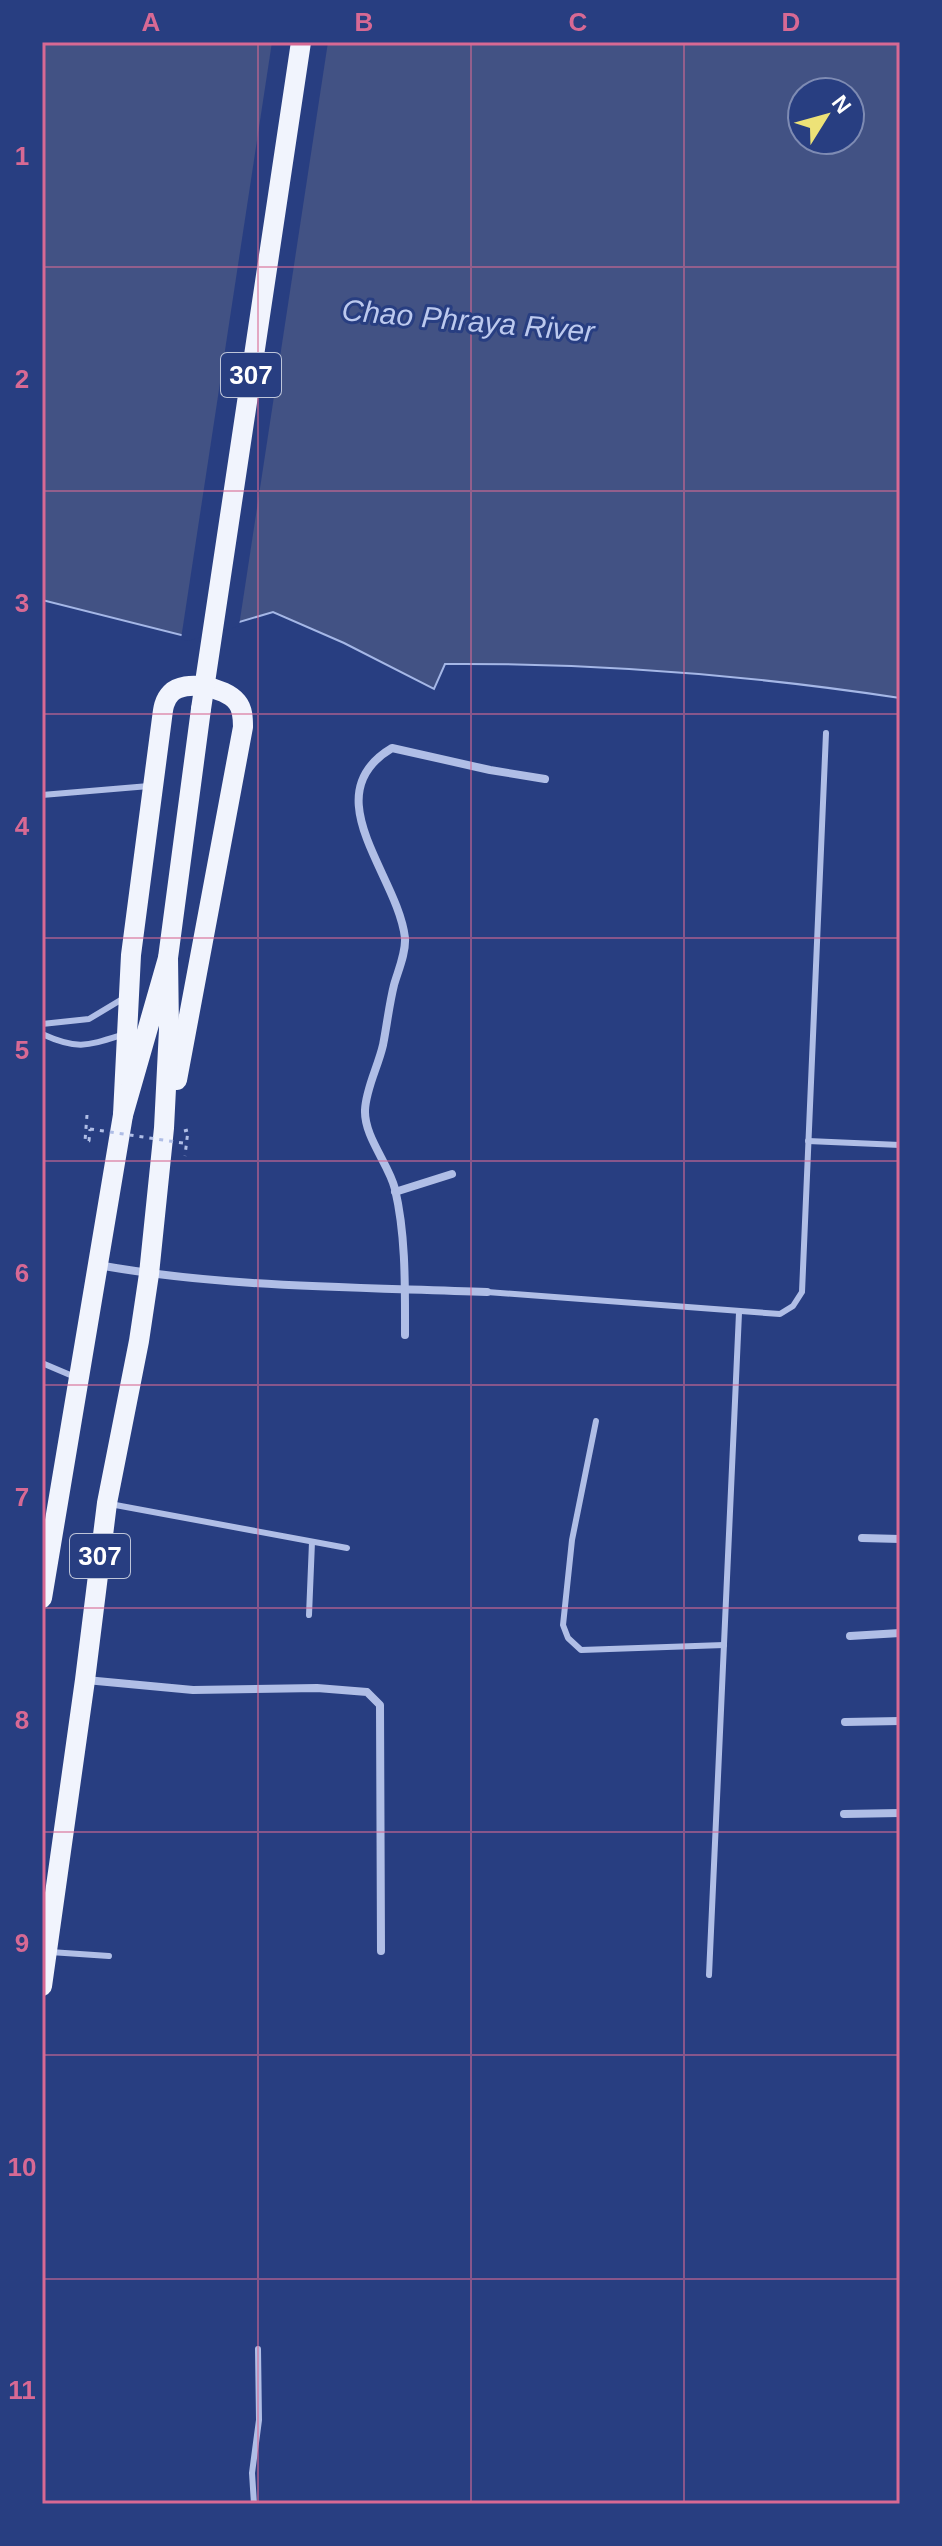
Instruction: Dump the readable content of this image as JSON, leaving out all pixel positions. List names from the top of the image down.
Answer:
{
  "streets": {
    "main road": ["307"]
  },
  "water": ["Chao Phraya River"],
  "north": "top right",
  "grid": {
    "columns": [
      "A",
      "B",
      "C",
      "D"
    ],
    "rows": [
      "1",
      "2",
      "3",
      "4",
      "5",
      "6",
      "7",
      "8",
      "9",
      "10",
      "11"
    ]
  }
}
